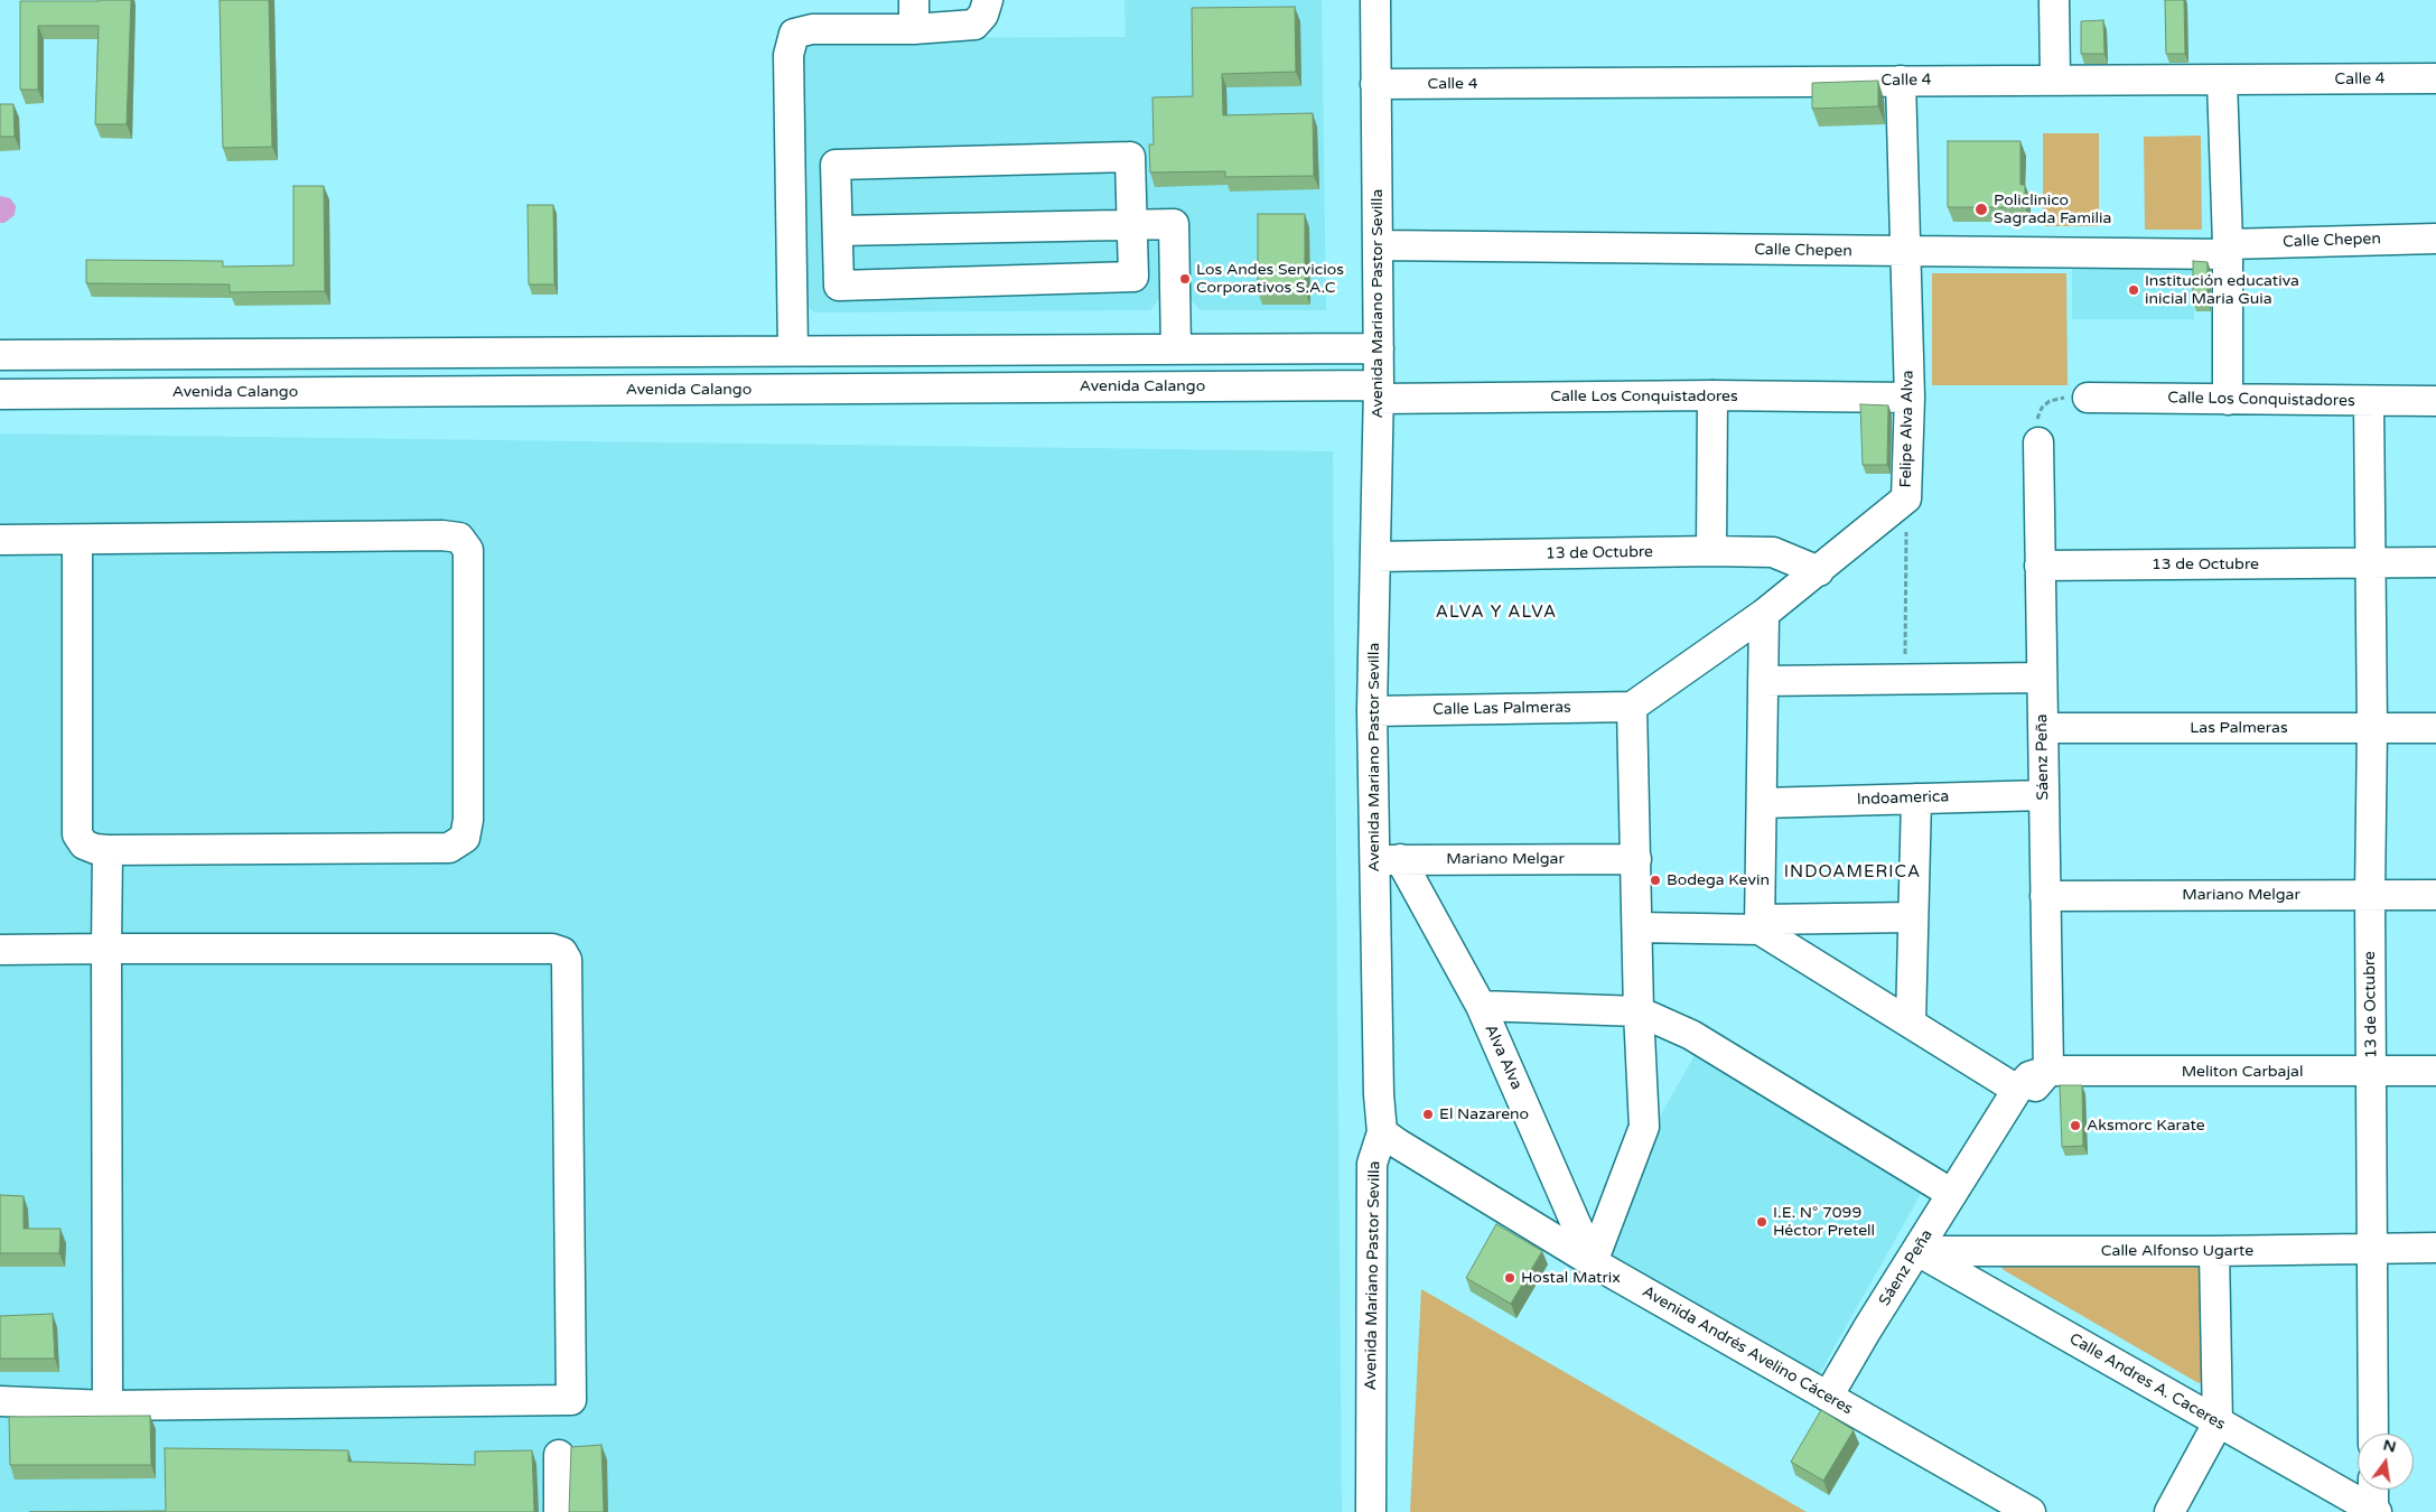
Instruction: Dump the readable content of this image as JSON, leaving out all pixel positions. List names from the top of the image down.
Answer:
{
  "streets": {
    "street": [
      "Calle 4",
      "Calle Chepen",
      "Avenida Mariano Pastor Sevilla",
      "Avenida Calango",
      "Calle Los Conquistadores",
      "Felipe Alva Alva",
      "13 de Octubre",
      "Calle Las Palmeras",
      "Las Palmeras",
      "Sáenz Peña",
      "Indoamerica",
      "Mariano Melgar",
      "Alva Alva",
      "Meliton Carbajal",
      "Calle Alfonso Ugarte",
      "Avenida Andrés Avelino Cáceres",
      "Calle Andres A. Caceres"
    ]
  },
  "crossings": [
    ["Calle 4", "Avenida Mariano Pastor Sevilla"],
    ["Calle 4", "Felipe Alva Alva"],
    ["Calle Chepen", "Avenida Mariano Pastor Sevilla"],
    ["Calle Chepen", "Felipe Alva Alva"],
    ["Avenida Mariano Pastor Sevilla", "Avenida Calango"],
    ["Avenida Mariano Pastor Sevilla", "Calle Los Conquistadores"],
    ["Avenida Mariano Pastor Sevilla", "13 de Octubre"],
    ["Avenida Mariano Pastor Sevilla", "Calle Las Palmeras"],
    ["Avenida Mariano Pastor Sevilla", "Mariano Melgar"],
    ["Avenida Mariano Pastor Sevilla", "Alva Alva"],
    ["Avenida Mariano Pastor Sevilla", "Avenida Andrés Avelino Cáceres"],
    ["Avenida Calango", "Calle Los Conquistadores"],
    ["Calle Los Conquistadores", "Felipe Alva Alva"],
    ["Calle Los Conquistadores", "13 de Octubre"],
    ["Felipe Alva Alva", "13 de Octubre"],
    ["Felipe Alva Alva", "Calle Las Palmeras"],
    ["13 de Octubre", "Las Palmeras"],
    ["13 de Octubre", "Sáenz Peña"],
    ["13 de Octubre", "Mariano Melgar"],
    ["13 de Octubre", "Meliton Carbajal"],
    ["13 de Octubre", "Calle Alfonso Ugarte"],
    ["Las Palmeras", "Sáenz Peña"],
    ["Sáenz Peña", "Indoamerica"],
    ["Sáenz Peña", "Mariano Melgar"],
    ["Sáenz Peña", "Meliton Carbajal"],
    ["Sáenz Peña", "Calle Alfonso Ugarte"],
    ["Sáenz Peña", "Avenida Andrés Avelino Cáceres"],
    ["Sáenz Peña", "Calle Andres A. Caceres"],
    ["Mariano Melgar", "Alva Alva"],
    ["Alva Alva", "Avenida Andrés Avelino Cáceres"],
    ["Calle Alfonso Ugarte", "Calle Andres A. Caceres"]
  ],
  "districts": ["ALVA Y ALVA", "INDOAMERICA"],
  "places": [
    "Policlinico Sagrada Familia",
    "Los Andes Servicios Corporativos S.A.C",
    "Institución educativa inicial Maria Guia",
    "Bodega Kevin",
    "El Nazareno",
    "Aksmorc Karate",
    "I.E. N° 7099 Héctor Pretell",
    "Hostal Matrix"
  ],
  "north": "top"
}
